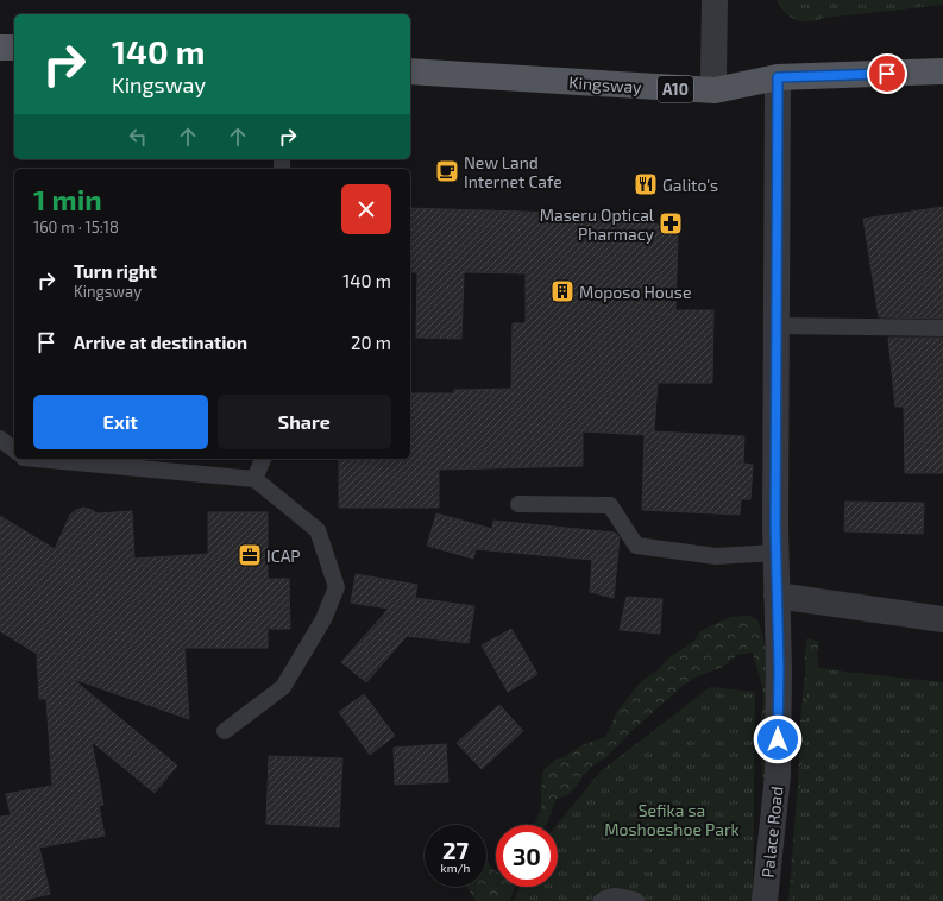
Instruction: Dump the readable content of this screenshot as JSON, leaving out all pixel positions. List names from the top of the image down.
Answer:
{
  "streets": {
    "main road": ["Kingsway", "A10"],
    "street": ["Palace Road"]
  },
  "crossings": [
    ["Kingsway", "Palace Road"]
  ],
  "parks": ["Sefika sa Moshoeshoe Park"],
  "places": {
    "cafe": ["New Land Internet Cafe"],
    "restaurant": ["Galito's"],
    "pharmacy": ["Maseru Optical Pharmacy"],
    "building": ["Moposo House"],
    "office": ["ICAP"]
  },
  "page": {
    "turn": ["140 m", "Kingsway"],
    "heading": ["1 min", "160 m · 15:18"],
    "list": [
      {
        "name": "Turn right",
        "note": "Kingsway",
        "value": "140 m"
      },
      {
        "name": "Arrive at destination",
        "value": "20 m"
      }
    ],
    "buttons": ["Exit", "Share"],
    "speed": "27 km/h",
    "limit": "30"
  }
}
